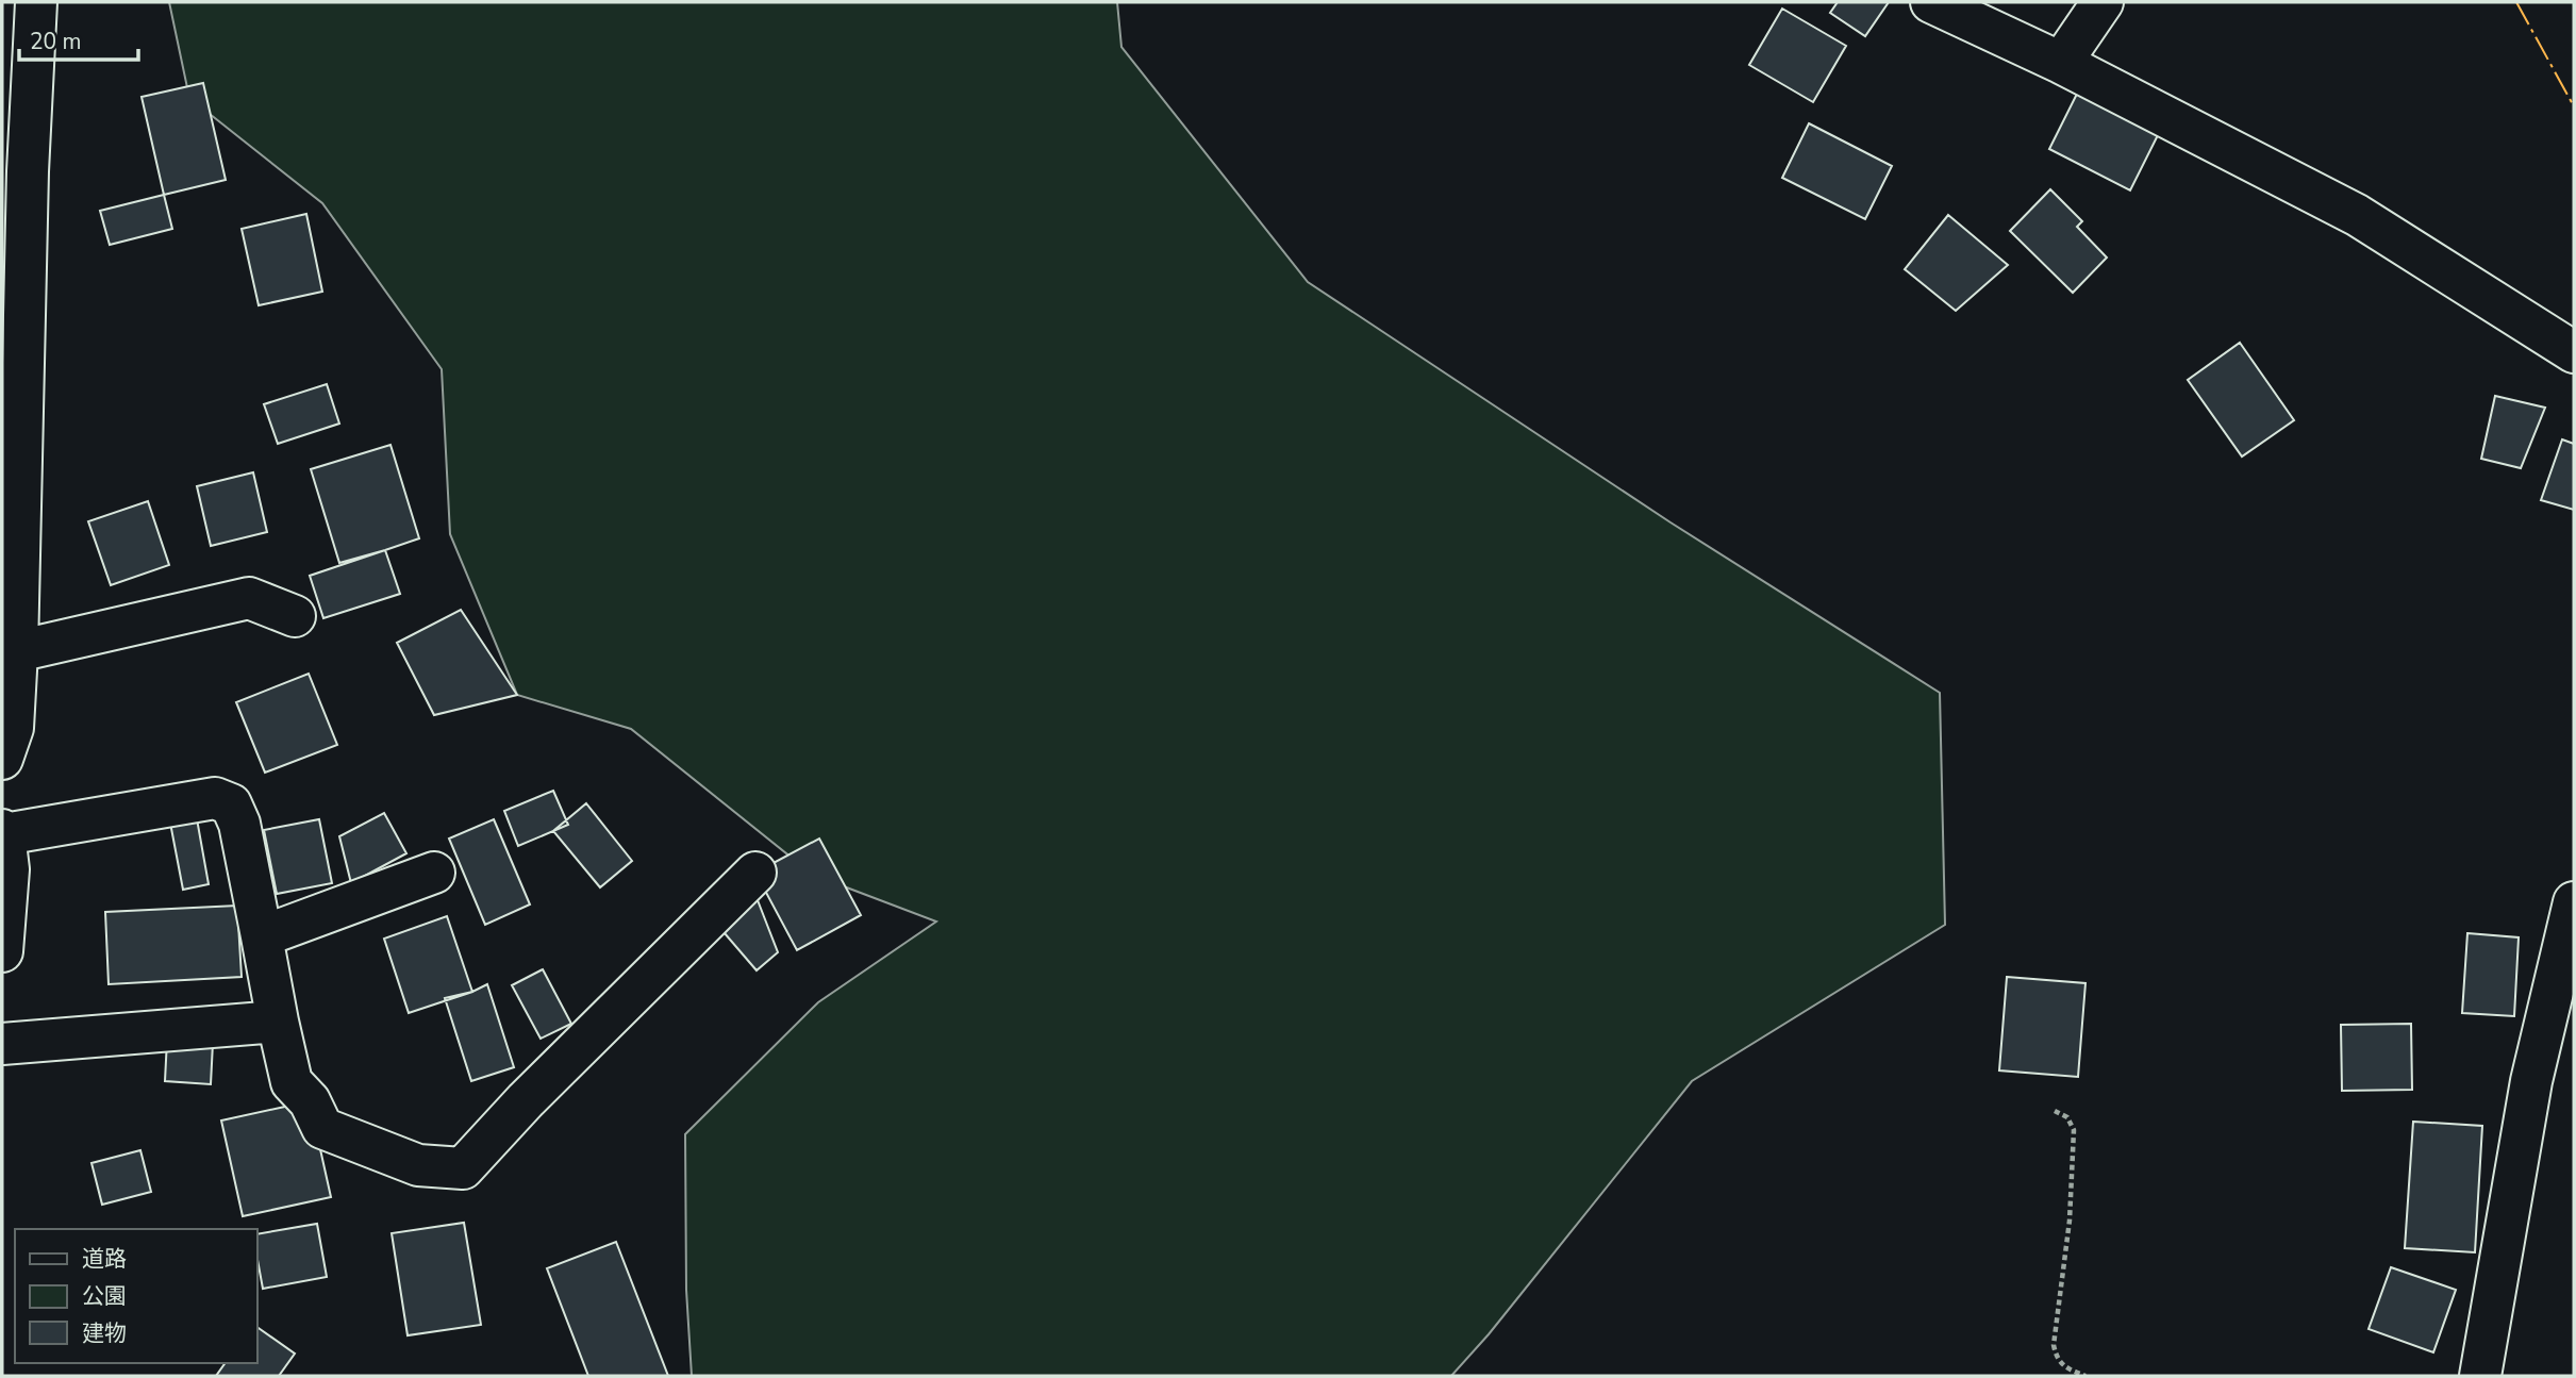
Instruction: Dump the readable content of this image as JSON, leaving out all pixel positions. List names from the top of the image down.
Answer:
{
  "legend": ["道路", "公園", "建物"],
  "scale_bar": "20 m"
}
